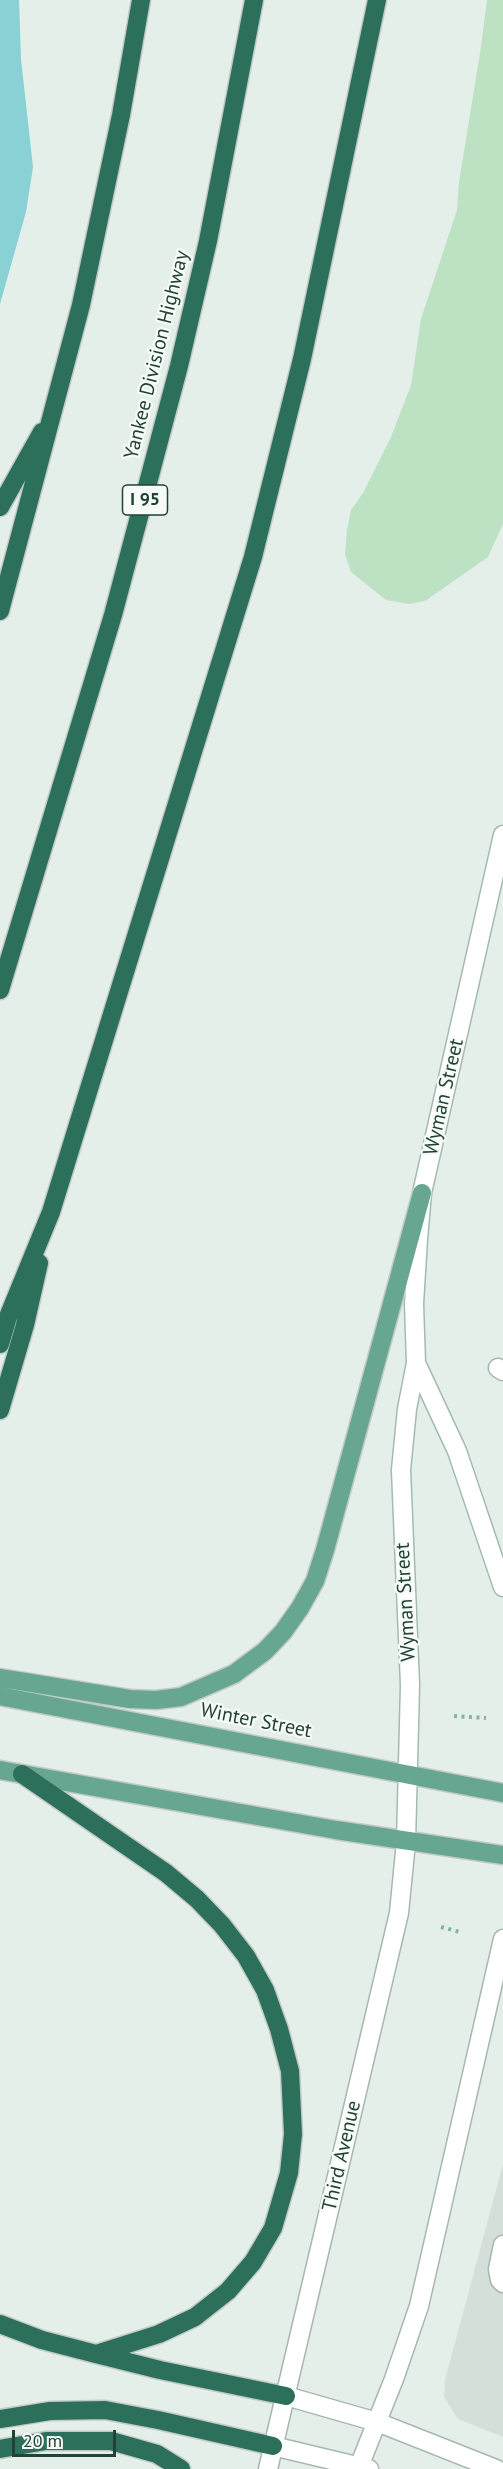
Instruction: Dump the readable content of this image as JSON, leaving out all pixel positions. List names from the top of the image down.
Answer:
{
  "streets": {
    "highway": ["Yankee Division Highway", "I 95"],
    "main road": ["Winter Street"],
    "street": ["Wyman Street", "Third Avenue"]
  },
  "crossings": [
    ["Wyman Street", "Winter Street"],
    ["Wyman Street", "Third Avenue"]
  ],
  "scale_bar": "20 m"
}
